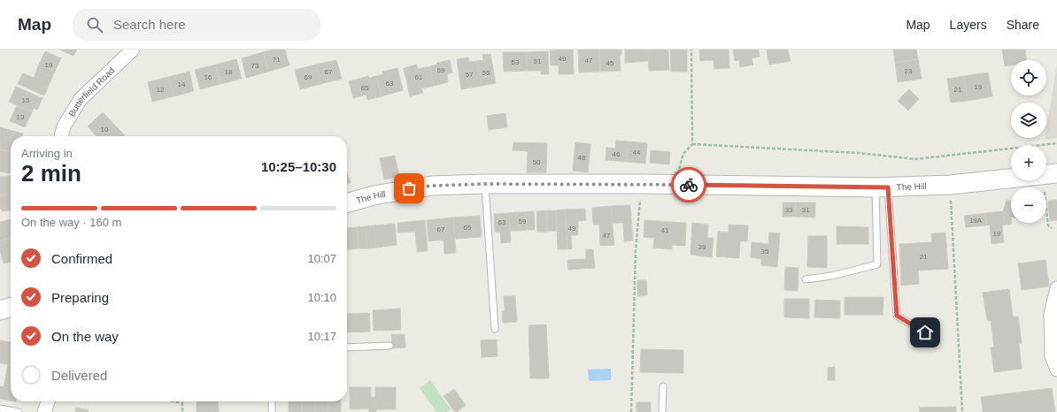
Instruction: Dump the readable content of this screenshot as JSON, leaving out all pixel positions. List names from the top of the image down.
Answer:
{
  "streets": {
    "main road": ["The Hill"],
    "street": ["Butterfield Road"]
  },
  "house_numbers": [
    "49",
    "71",
    "47",
    "51",
    "53",
    "45",
    "19",
    "73",
    "59",
    "23",
    "18",
    "67",
    "55",
    "57",
    "16",
    "69",
    "61",
    "63",
    "14",
    "19",
    "65",
    "12",
    "21",
    "15",
    "13",
    "10",
    "44",
    "46",
    "48",
    "50",
    "33",
    "31",
    "19A",
    "59",
    "63",
    "65",
    "49",
    "67",
    "41",
    "19",
    "47",
    "39",
    "35",
    "21"
  ],
  "page": {
    "header": "Map",
    "search": "Search here",
    "nav": ["Map", "Layers", "Share"],
    "map_buttons": ["+", "−"],
    "heading": ["2 min", "Arriving in", "10:25–10:30"],
    "bar": "On the way · 160 m",
    "list": [
      ["Confirmed", "10:07"],
      ["Preparing", "10:10"],
      ["On the way", "10:17"],
      "Delivered"
    ]
  }
}
